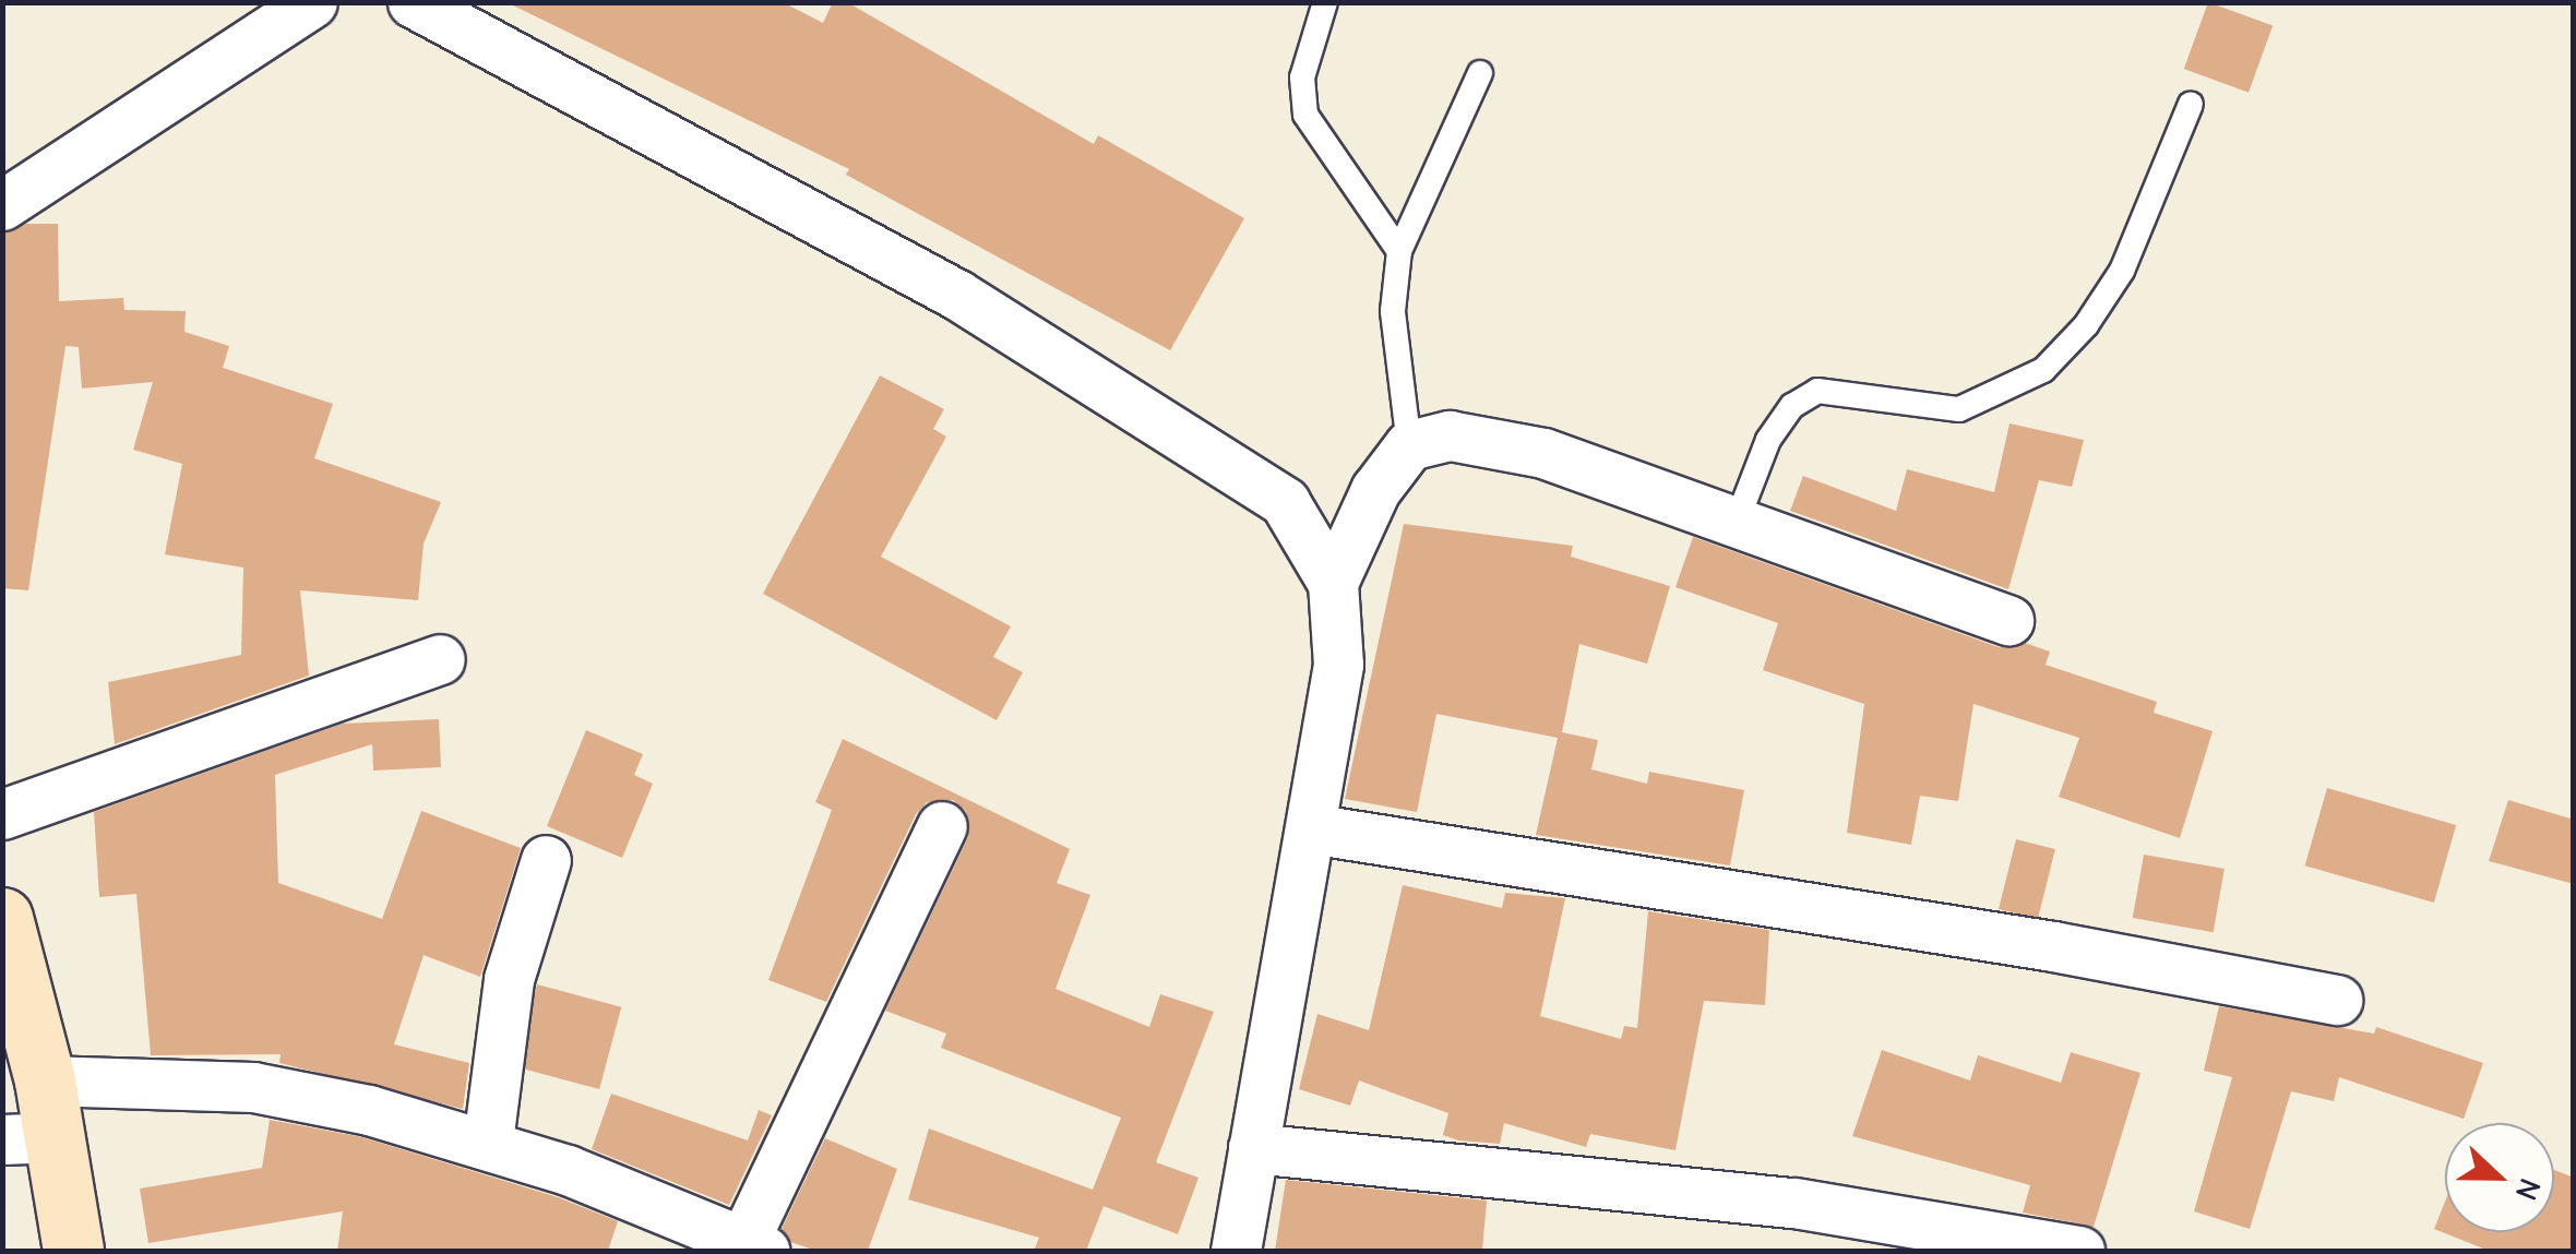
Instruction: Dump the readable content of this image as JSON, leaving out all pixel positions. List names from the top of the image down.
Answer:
{
  "north": "right"
}
